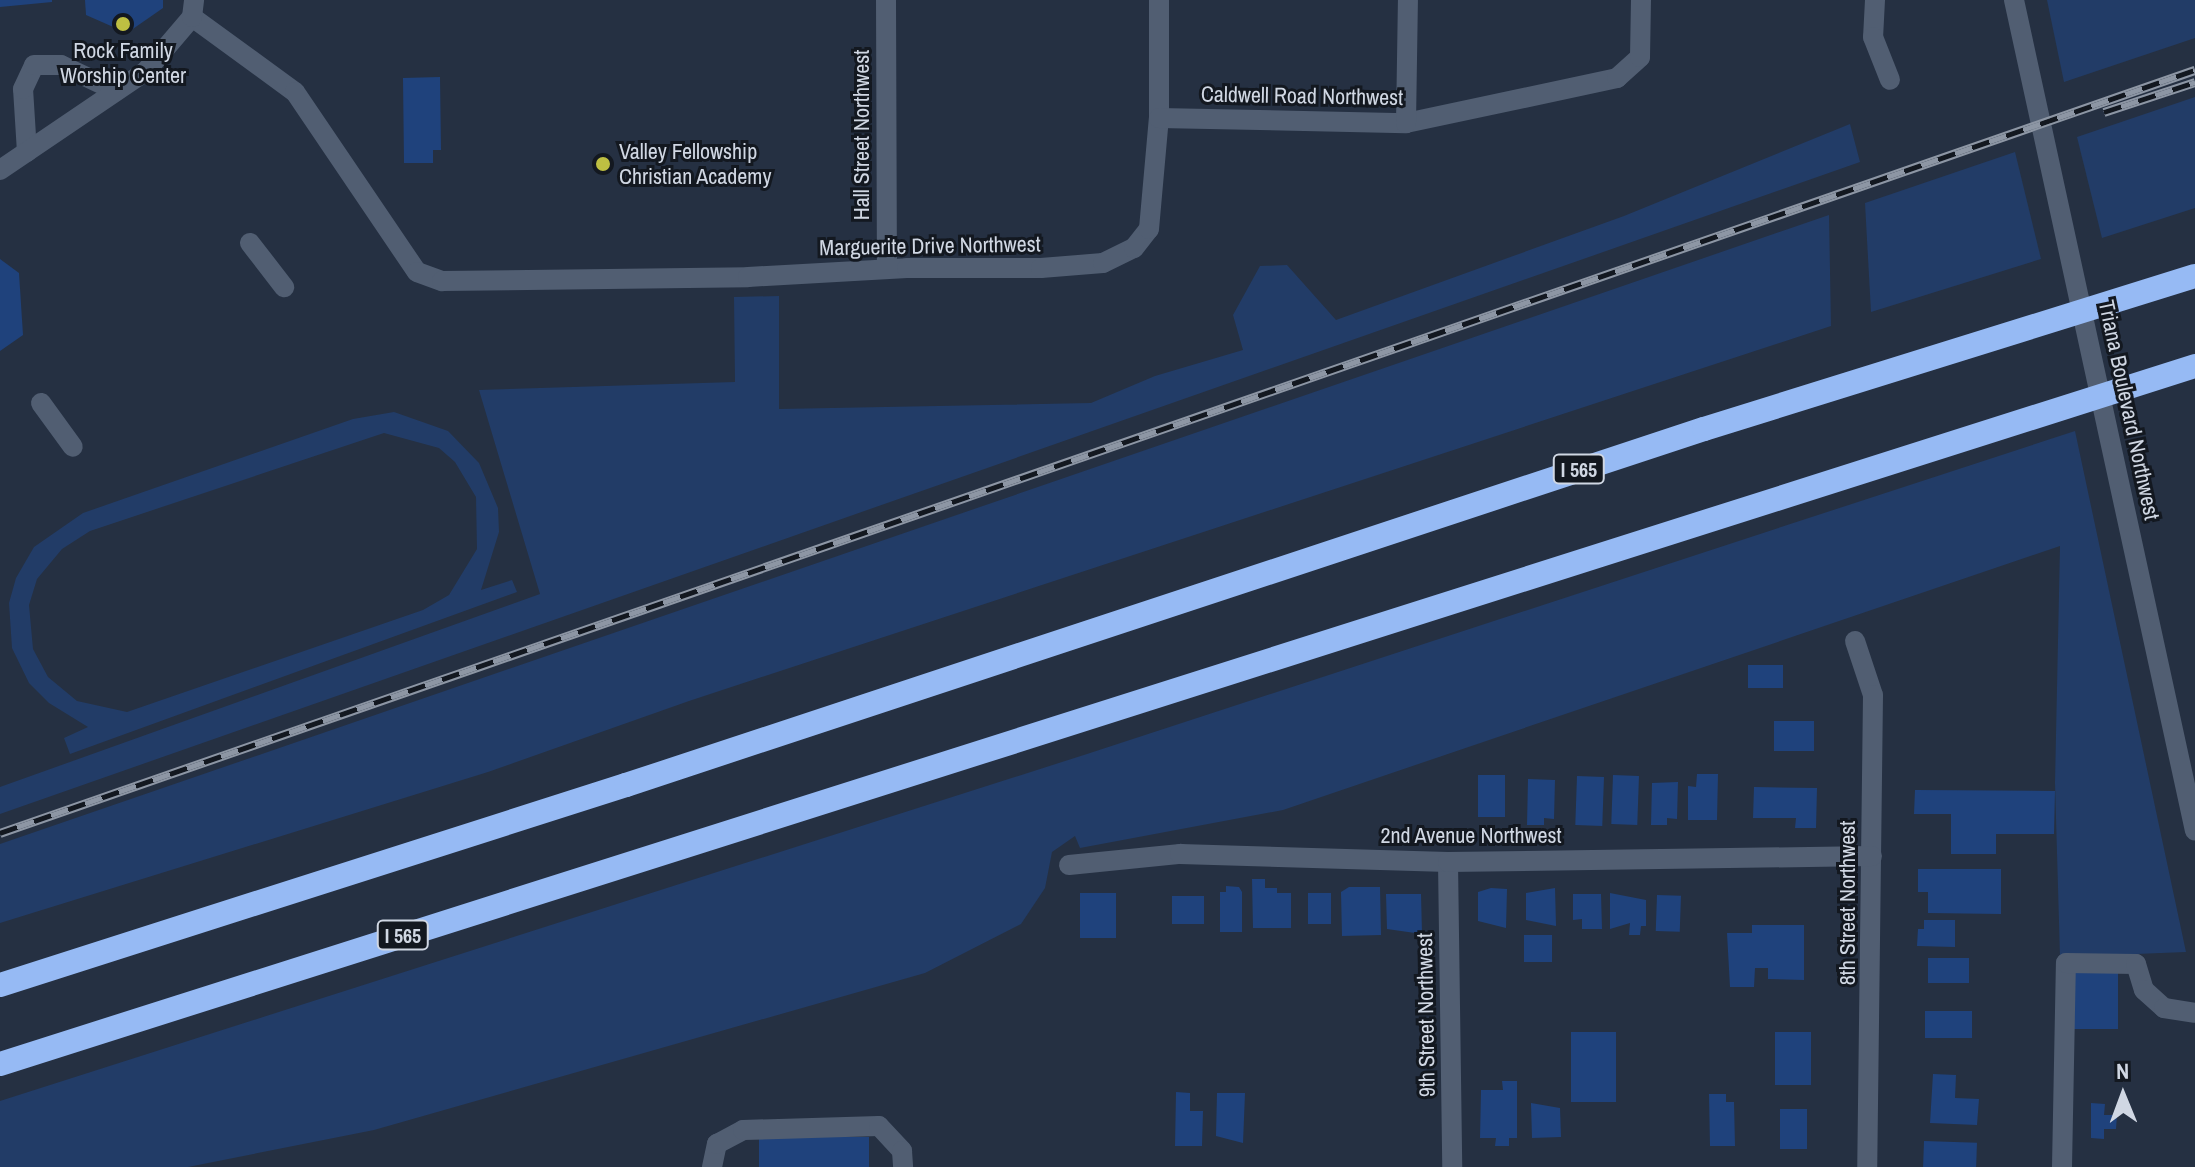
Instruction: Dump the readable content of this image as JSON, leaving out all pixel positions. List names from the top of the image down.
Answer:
{
  "streets": {
    "highway": ["I 565"],
    "street": [
      "Caldwell Road Northwest",
      "Hall Street Northwest",
      "Marguerite Drive Northwest",
      "Triana Boulevard Northwest",
      "2nd Avenue Northwest",
      "8th Street Northwest",
      "9th Street Northwest"
    ]
  },
  "crossings": [
    ["Caldwell Road Northwest", "Marguerite Drive Northwest"],
    ["Hall Street Northwest", "Marguerite Drive Northwest"],
    ["2nd Avenue Northwest", "8th Street Northwest"],
    ["2nd Avenue Northwest", "9th Street Northwest"]
  ],
  "places": ["Rock Family Worship Center", "Valley Fellowship Christian Academy"],
  "north": "top"
}
